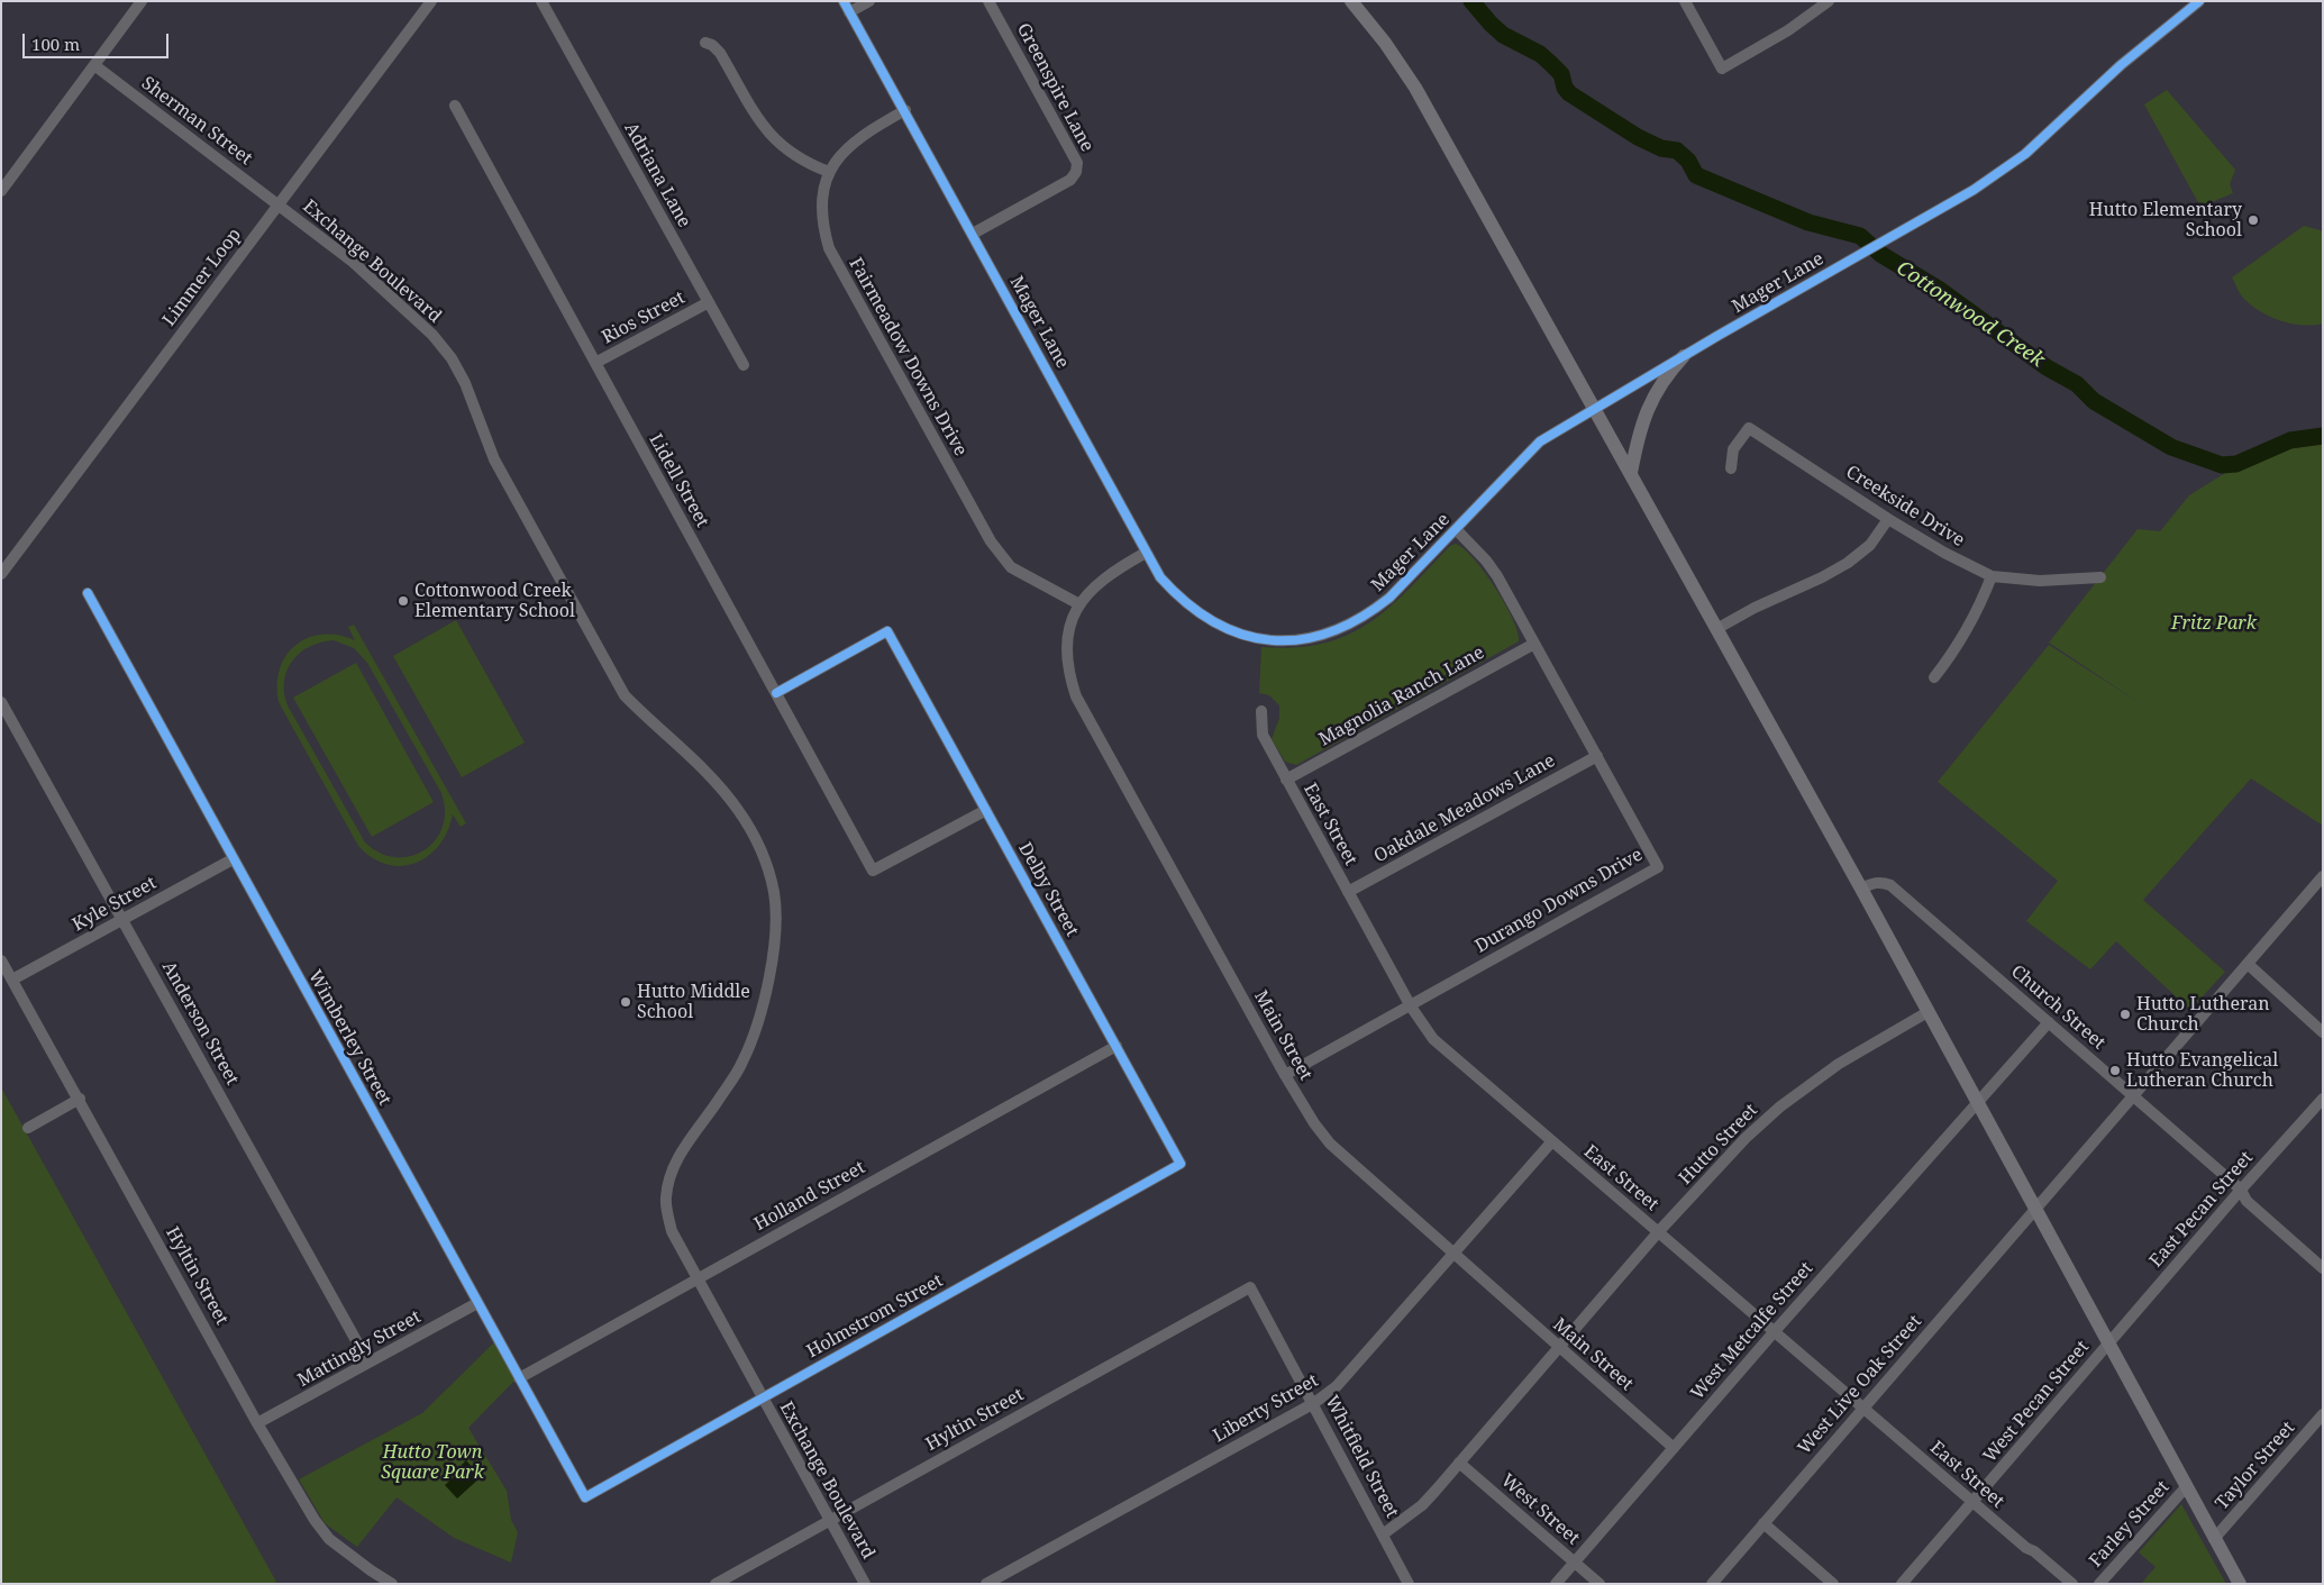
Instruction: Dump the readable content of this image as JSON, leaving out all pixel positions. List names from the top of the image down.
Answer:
{
  "streets": {
    "street": [
      "Greenspire Lane",
      "Sherman Street",
      "Adriana Lane",
      "Exchange Boulevard",
      "Limmer Loop",
      "Mager Lane",
      "Rios Street",
      "Fairmeadow Downs Drive",
      "Lidell Street",
      "Creekside Drive",
      "Magnolia Ranch Lane",
      "Oakdale Meadows Lane",
      "East Street",
      "Delby Street",
      "Durango Downs Drive",
      "Kyle Street",
      "Church Street",
      "Anderson Street",
      "Main Street",
      "Wimberley Street",
      "Hutto Street",
      "Holland Street",
      "East Pecan Street",
      "Hyltin Street",
      "Holmstrom Street",
      "West Metcalfe Street",
      "Mattingly Street",
      "West Live Oak Street",
      "West Pecan Street",
      "Liberty Street",
      "Whitfield Street",
      "Taylor Street",
      "West Street",
      "Farley Street"
    ]
  },
  "crossings": [
    ["Greenspire Lane", "Mager Lane"],
    ["Sherman Street", "Exchange Boulevard"],
    ["Sherman Street", "Limmer Loop"],
    ["Adriana Lane", "Rios Street"],
    ["Exchange Boulevard", "Limmer Loop"],
    ["Exchange Boulevard", "Holland Street"],
    ["Exchange Boulevard", "Hyltin Street"],
    ["Exchange Boulevard", "Holmstrom Street"],
    ["Mager Lane", "Fairmeadow Downs Drive"],
    ["Mager Lane", "Durango Downs Drive"],
    ["Mager Lane", "Main Street"],
    ["Rios Street", "Lidell Street"],
    ["Fairmeadow Downs Drive", "Main Street"],
    ["Lidell Street", "Delby Street"],
    ["Magnolia Ranch Lane", "East Street"],
    ["Magnolia Ranch Lane", "Durango Downs Drive"],
    ["Oakdale Meadows Lane", "East Street"],
    ["Oakdale Meadows Lane", "Durango Downs Drive"],
    ["East Street", "Durango Downs Drive"],
    ["East Street", "Hutto Street"],
    ["East Street", "West Metcalfe Street"],
    ["East Street", "West Live Oak Street"],
    ["East Street", "West Pecan Street"],
    ["East Street", "Liberty Street"],
    ["Delby Street", "Holland Street"],
    ["Delby Street", "Holmstrom Street"],
    ["Durango Downs Drive", "Main Street"],
    ["Kyle Street", "Anderson Street"],
    ["Kyle Street", "Wimberley Street"],
    ["Kyle Street", "Hyltin Street"],
    ["Church Street", "East Pecan Street"],
    ["Church Street", "West Metcalfe Street"],
    ["Church Street", "West Live Oak Street"],
    ["Anderson Street", "Mattingly Street"],
    ["Main Street", "Hutto Street"],
    ["Main Street", "West Metcalfe Street"],
    ["Main Street", "Liberty Street"],
    ["Wimberley Street", "Holland Street"],
    ["Wimberley Street", "Holmstrom Street"],
    ["Wimberley Street", "Mattingly Street"],
    ["Hutto Street", "Whitfield Street"],
    ["Hutto Street", "West Street"],
    ["East Pecan Street", "West Pecan Street"],
    ["Hyltin Street", "Mattingly Street"],
    ["Hyltin Street", "Whitfield Street"],
    ["West Metcalfe Street", "West Street"],
    ["Liberty Street", "Whitfield Street"]
  ],
  "water": ["Cottonwood Creek"],
  "parks": ["Fritz Park", "Hutto Town Square Park"],
  "places": [
    "Hutto Elementary School",
    "Cottonwood Creek Elementary School",
    "Hutto Middle School",
    "Hutto Lutheran Church",
    "Hutto Evangelical Lutheran Church"
  ],
  "scale_bar": "100 m"
}
